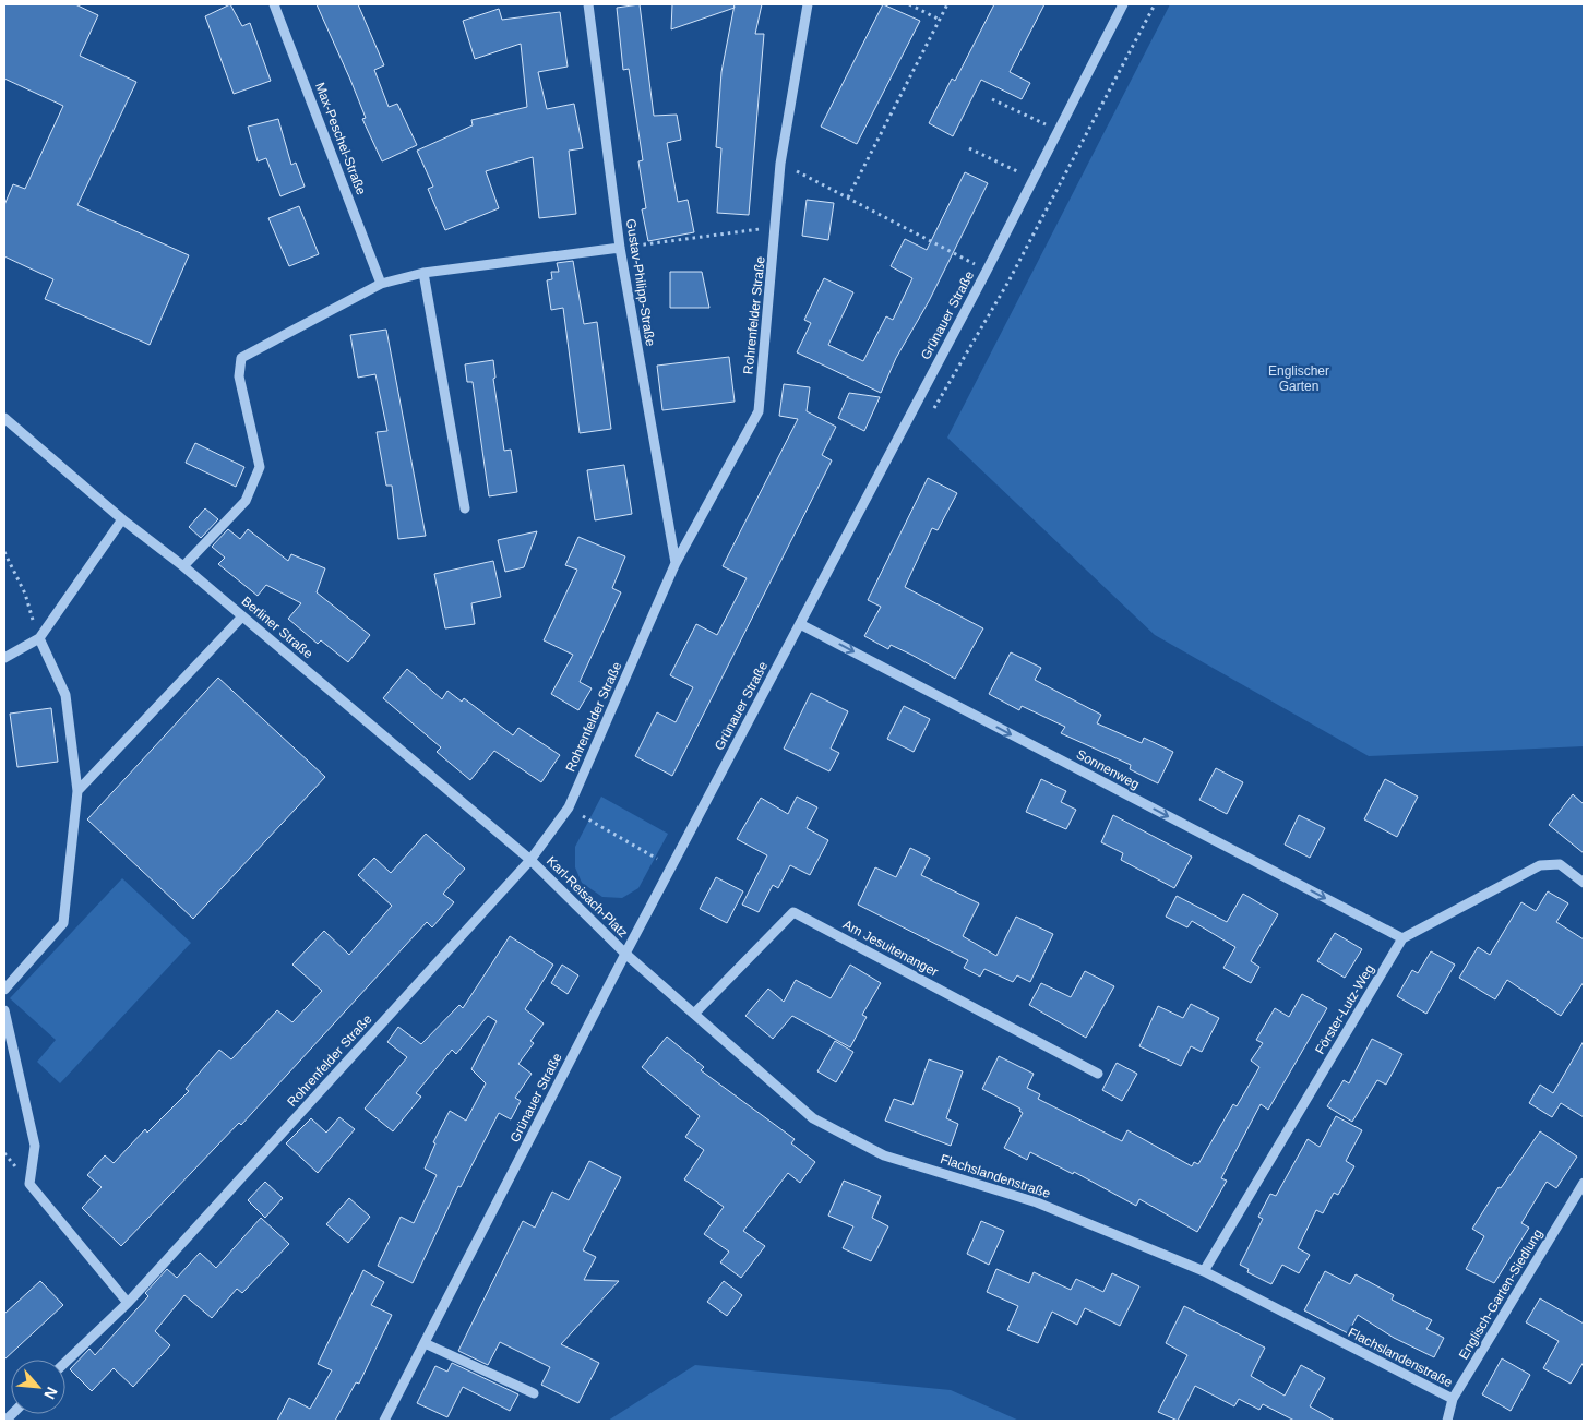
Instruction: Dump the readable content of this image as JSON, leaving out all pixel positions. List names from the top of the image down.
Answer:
{
  "streets": {
    "street": [
      "Max-Peschel-Straße",
      "Gustav-Philipp-Straße",
      "Rohrenfelder Straße",
      "Grünauer Straße",
      "Berliner Straße",
      "Sonnenweg",
      "Karl-Reisach-Platz",
      "Am Jesuitenanger",
      "Förster-Lutz-Weg",
      "Flachslandenstraße",
      "Englisch-Garten-Siedlung"
    ]
  },
  "crossings": [
    ["Gustav-Philipp-Straße", "Rohrenfelder Straße"],
    ["Rohrenfelder Straße", "Berliner Straße"],
    ["Rohrenfelder Straße", "Karl-Reisach-Platz"],
    ["Grünauer Straße", "Sonnenweg"],
    ["Grünauer Straße", "Karl-Reisach-Platz"],
    ["Grünauer Straße", "Flachslandenstraße"],
    ["Berliner Straße", "Karl-Reisach-Platz"],
    ["Sonnenweg", "Förster-Lutz-Weg"],
    ["Karl-Reisach-Platz", "Flachslandenstraße"],
    ["Am Jesuitenanger", "Flachslandenstraße"],
    ["Förster-Lutz-Weg", "Flachslandenstraße"],
    ["Flachslandenstraße", "Englisch-Garten-Siedlung"]
  ],
  "one_way": ["Sonnenweg"],
  "parks": ["Englischer Garten"],
  "north": "bottom right"
}
